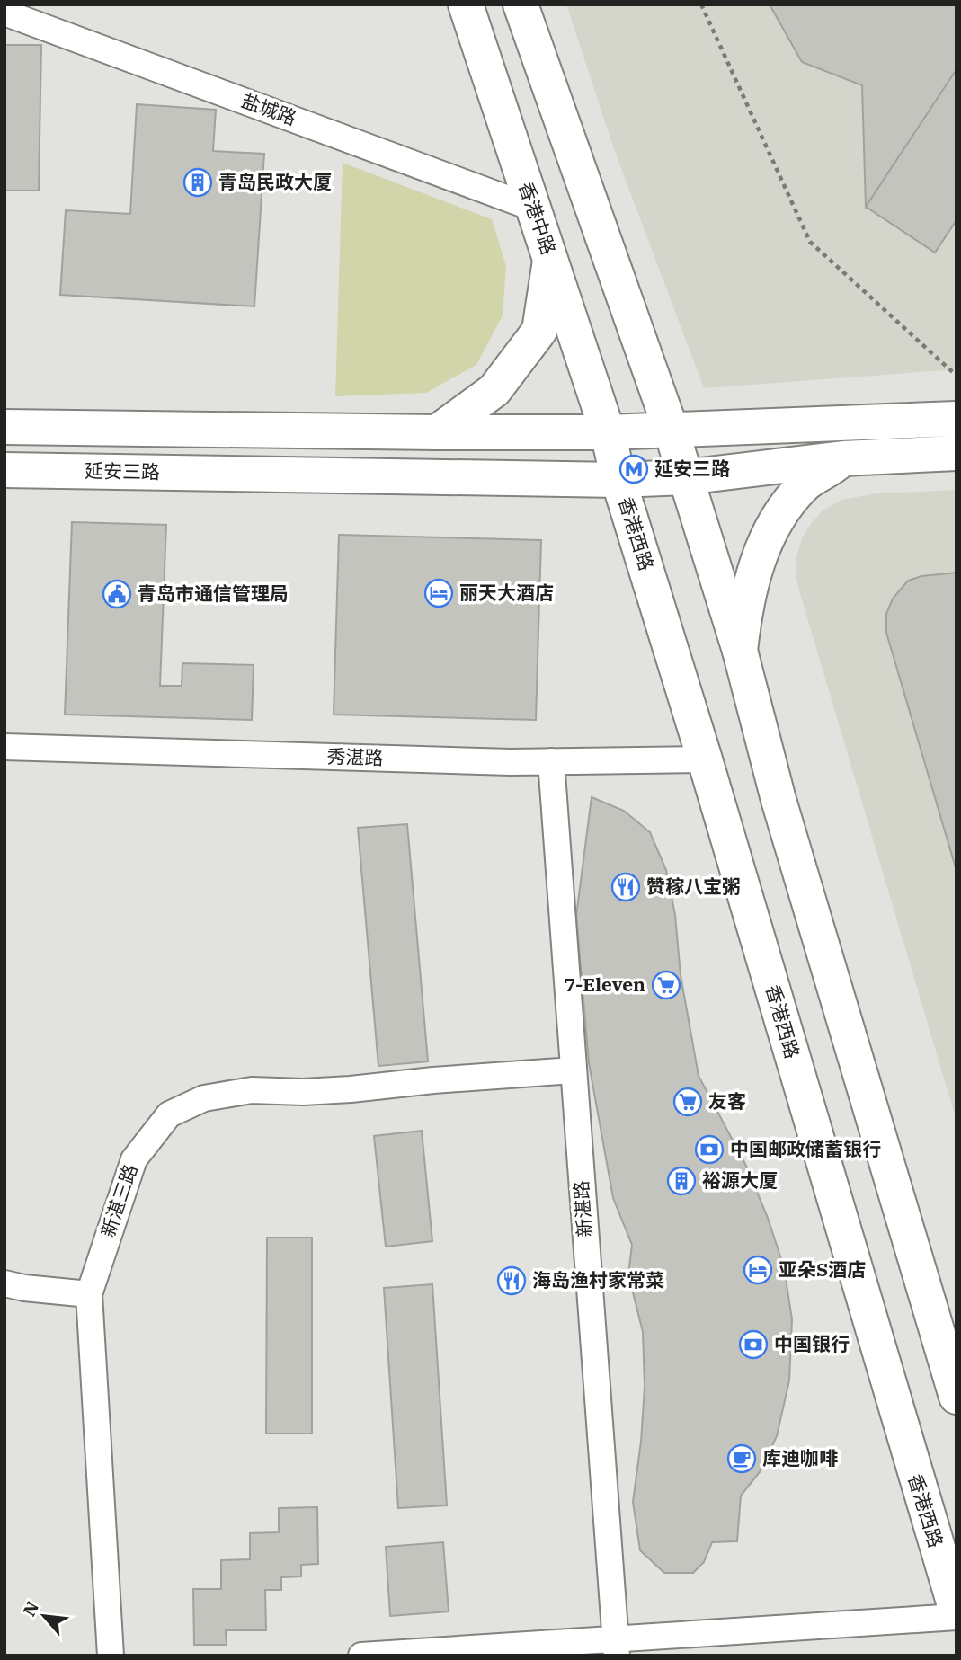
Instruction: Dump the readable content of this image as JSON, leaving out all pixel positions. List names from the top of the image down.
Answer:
{
  "streets": {
    "main road": ["香港中路", "延安三路", "香港西路"],
    "street": [
      "盐城路",
      "秀湛路",
      "新湛三路",
      "新湛路"
    ]
  },
  "crossings": [
    ["盐城路", "香港中路"],
    ["香港中路", "香港西路"],
    ["延安三路", "香港西路"],
    ["香港西路", "秀湛路"],
    ["秀湛路", "新湛路"],
    ["新湛三路", "新湛路"]
  ],
  "places": {
    "building": ["青岛民政大厦", "裕源大厦"],
    "metro station": ["延安三路"],
    "hotel": ["丽天大酒店", "亚朵S酒店"],
    "public building": ["青岛市通信管理局"],
    "restaurant": ["赞稼八宝粥", "海岛渔村家常菜"],
    "supermarket": ["7-Eleven", "友客"],
    "bank": ["中国邮政储蓄银行", "中国银行"],
    "cafe": ["库迪咖啡"]
  },
  "north": "top left"
}
